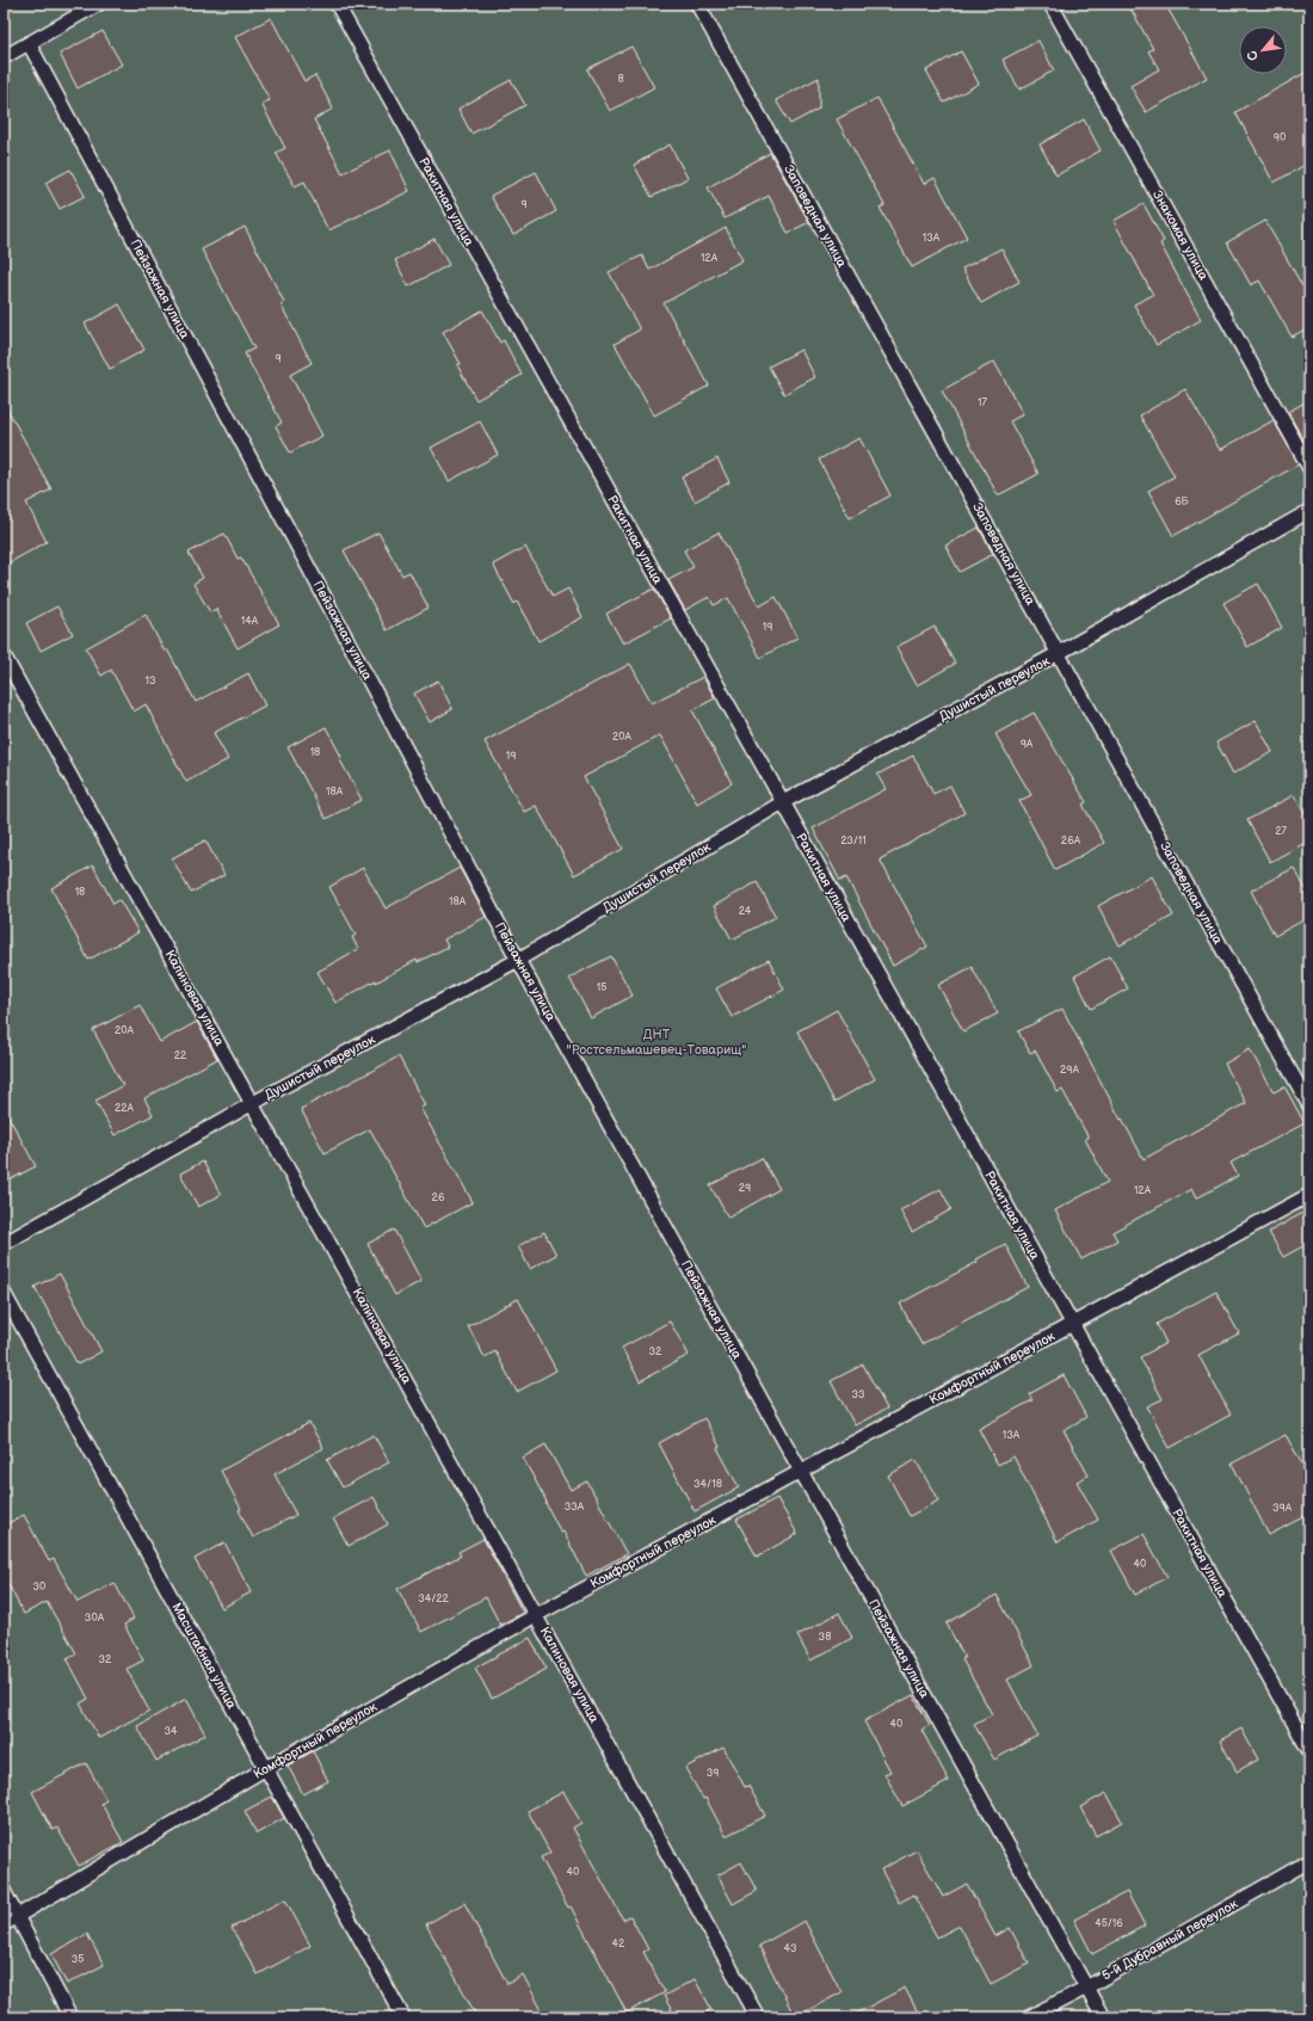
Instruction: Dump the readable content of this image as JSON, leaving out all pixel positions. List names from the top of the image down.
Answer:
{
  "streets": {
    "lane": [
      "Ракитная улица",
      "Заповедная улица",
      "Знакомая улица",
      "Пейзажная улица",
      "Душистый переулок",
      "Калиновая улица",
      "Комфортный переулок",
      "Масштабная улица",
      "5-й Дубравный переулок"
    ]
  },
  "crossings": [
    ["Ракитная улица", "Душистый переулок"],
    ["Ракитная улица", "Комфортный переулок"],
    ["Заповедная улица", "Душистый переулок"],
    ["Пейзажная улица", "Душистый переулок"],
    ["Пейзажная улица", "Комфортный переулок"],
    ["Пейзажная улица", "5-й Дубравный переулок"],
    ["Душистый переулок", "Калиновая улица"],
    ["Калиновая улица", "Комфортный переулок"],
    ["Комфортный переулок", "Масштабная улица"]
  ],
  "parks": ["ДНТ \"Ростсельмашевец-Товарищ\""],
  "house_numbers": [
    "8",
    "90",
    "9",
    "13А",
    "12А",
    "9",
    "17",
    "6Б",
    "14А",
    "19",
    "13",
    "20А",
    "9А",
    "18",
    "19",
    "18А",
    "27",
    "23/11",
    "26А",
    "18",
    "18А",
    "24",
    "15",
    "20А",
    "22",
    "29А",
    "22А",
    "29",
    "12А",
    "26",
    "32",
    "33",
    "13А",
    "34/18",
    "33А",
    "39А",
    "40",
    "30",
    "34/22",
    "30А",
    "38",
    "32",
    "40",
    "34",
    "39",
    "40",
    "45/16",
    "42",
    "43",
    "35"
  ],
  "north": "bottom left"
}
